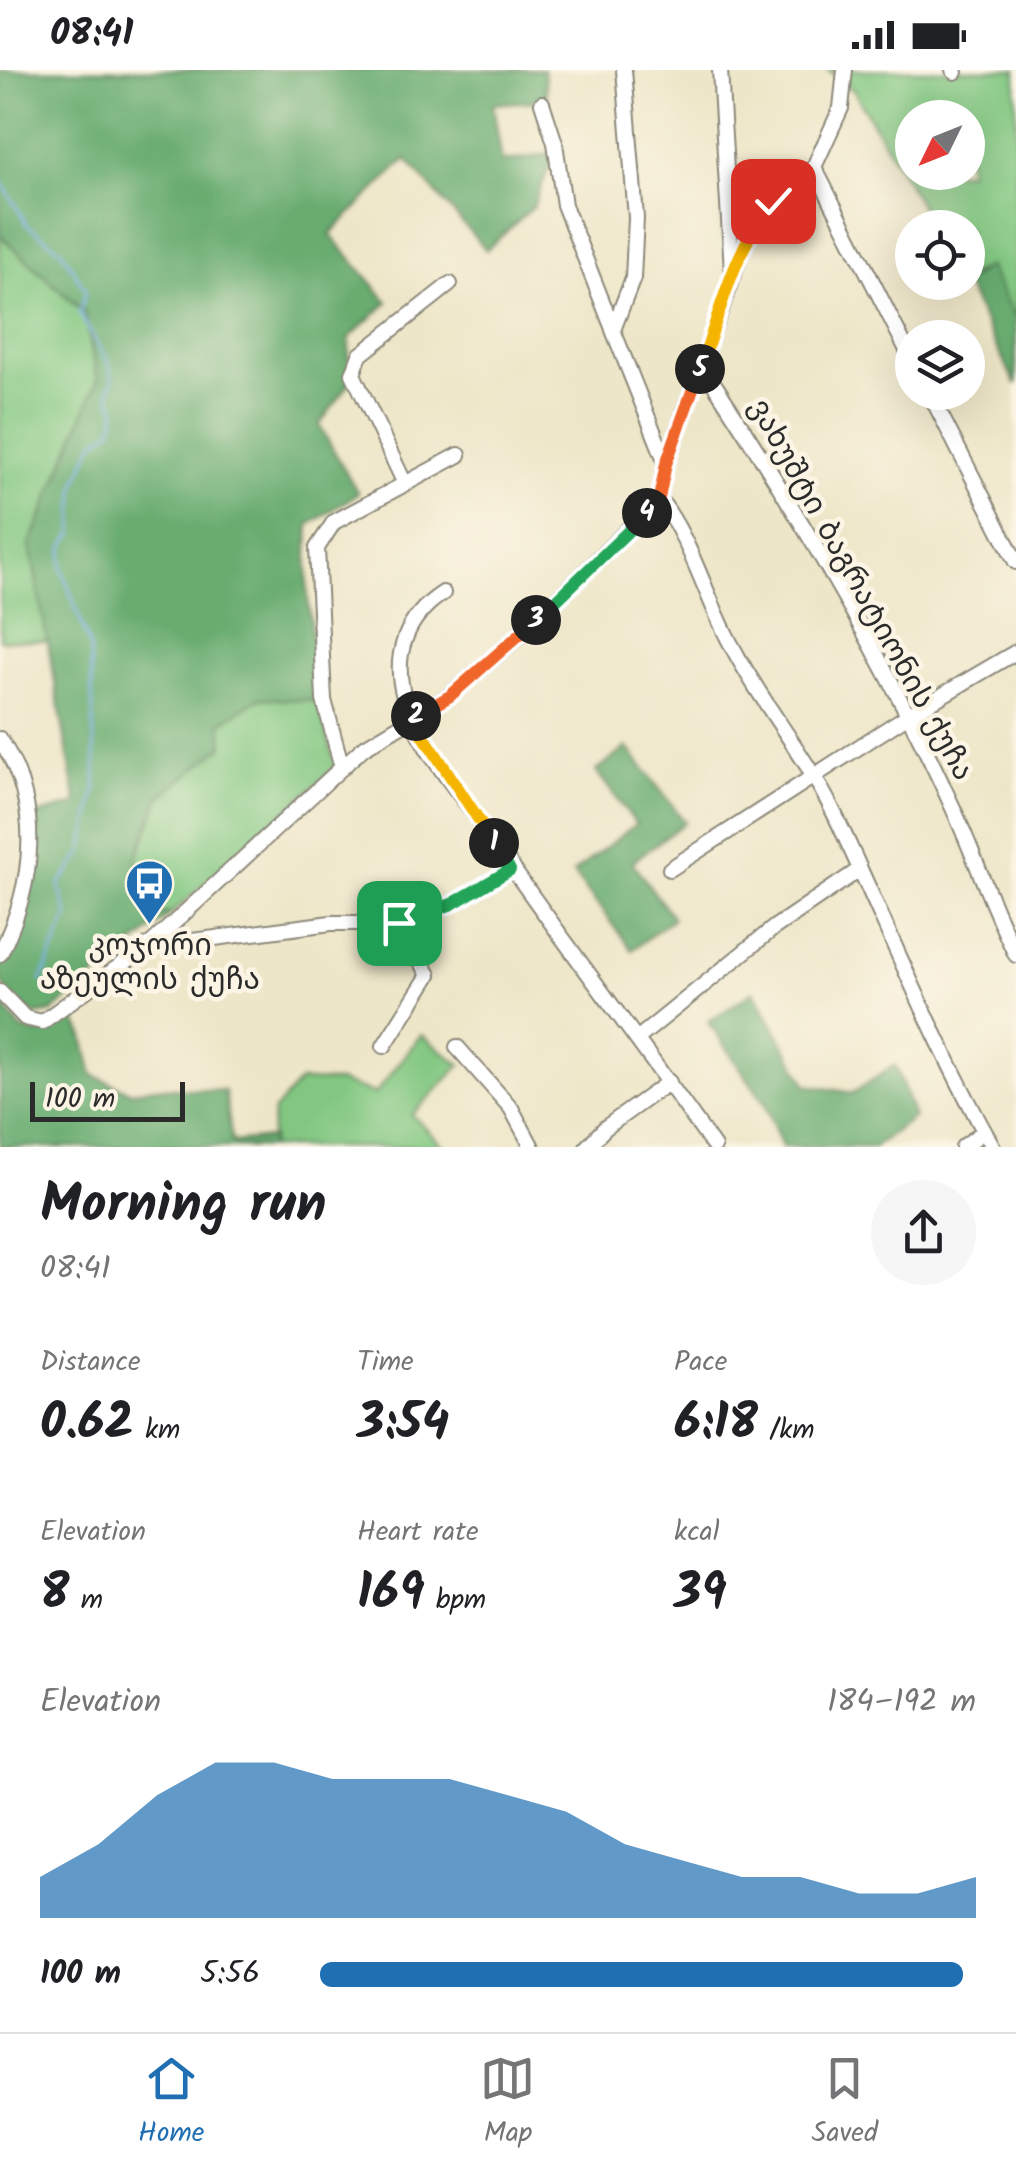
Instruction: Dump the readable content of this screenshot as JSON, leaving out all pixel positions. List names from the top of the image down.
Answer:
{
  "streets": {
    "street": ["ვახუშტი ბაგრატიონის ქუჩა"]
  },
  "places": {
    "bus stop": ["კოჯორი აზეულის ქუჩა"]
  },
  "scale_bar": "100 m",
  "north": "bottom left",
  "page": {
    "status": "08:41",
    "pins": [
      "5",
      "4",
      "3",
      "2",
      "1"
    ],
    "scale": "100 m",
    "heading": ["Morning run", "08:41"],
    "stats": [
      ["Distance", "0.62 km"],
      ["Time", "3:54"],
      ["Pace", "6:18 /km"],
      ["Elevation", "8 m"],
      ["Heart rate", "169 bpm"],
      ["kcal", "39"]
    ],
    "chart": ["Elevation", "184–192 m"],
    "list": [
      {
        "name": "100 m",
        "note": "5:56"
      }
    ],
    "tabs": ["Home", "Map", "Saved"]
  }
}
